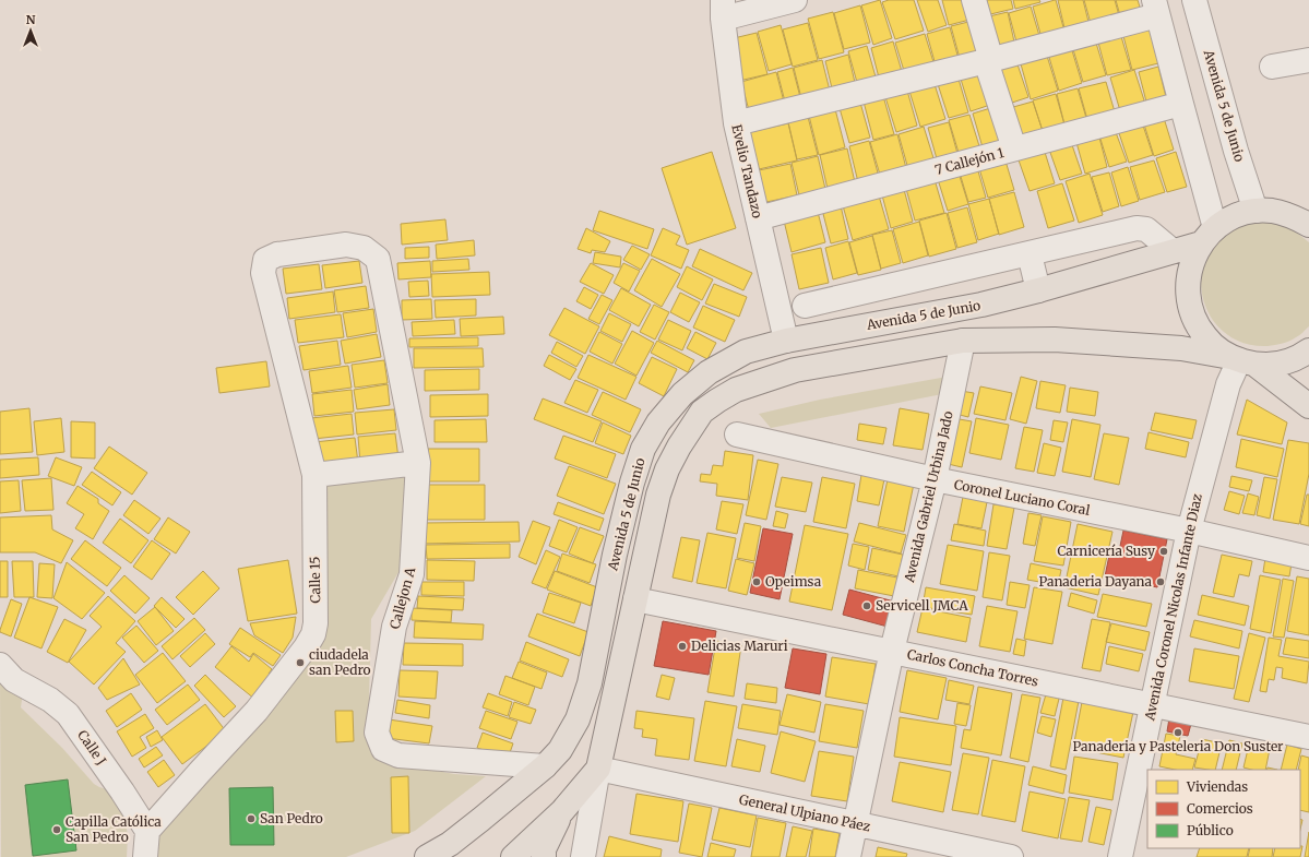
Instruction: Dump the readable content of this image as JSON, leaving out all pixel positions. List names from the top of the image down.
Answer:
{
  "streets": {
    "main road": ["Avenida 5 de Junio"],
    "street": [
      "7 Callejón 1",
      "Evelio Tandazo",
      "Avenida Gabriel Urbina Jado",
      "Coronel Luciano Coral",
      "Calle 15",
      "Callejon A",
      "Avenida Coronel Nicolas Infante Diaz",
      "Carlos Concha Torres",
      "Calle J",
      "General Ulpiano Páez"
    ]
  },
  "crossings": [
    ["Avenida 5 de Junio", "Evelio Tandazo"],
    ["Avenida 5 de Junio", "Avenida Gabriel Urbina Jado"],
    ["Avenida 5 de Junio", "Callejon A"],
    ["Avenida 5 de Junio", "Avenida Coronel Nicolas Infante Diaz"],
    ["Avenida 5 de Junio", "Carlos Concha Torres"],
    ["Avenida 5 de Junio", "General Ulpiano Páez"],
    ["7 Callejón 1", "Evelio Tandazo"],
    ["Avenida Gabriel Urbina Jado", "Coronel Luciano Coral"],
    ["Avenida Gabriel Urbina Jado", "Carlos Concha Torres"],
    ["Avenida Gabriel Urbina Jado", "General Ulpiano Páez"],
    ["Coronel Luciano Coral", "Avenida Coronel Nicolas Infante Diaz"],
    ["Calle 15", "Callejon A"],
    ["Calle 15", "Calle J"],
    ["Avenida Coronel Nicolas Infante Diaz", "Carlos Concha Torres"]
  ],
  "places": [
    "Carnicería Susy",
    "Opeimsa",
    "Panaderia Dayana",
    "Servicell JMCA",
    "Delicias Maruri",
    "ciudadela san Pedro",
    "Panaderia y Pasteleria Don Suster",
    "San Pedro",
    "Capilla Católica San Pedro"
  ],
  "legend": ["Viviendas", "Comercios", "Público"],
  "north": "top"
}
